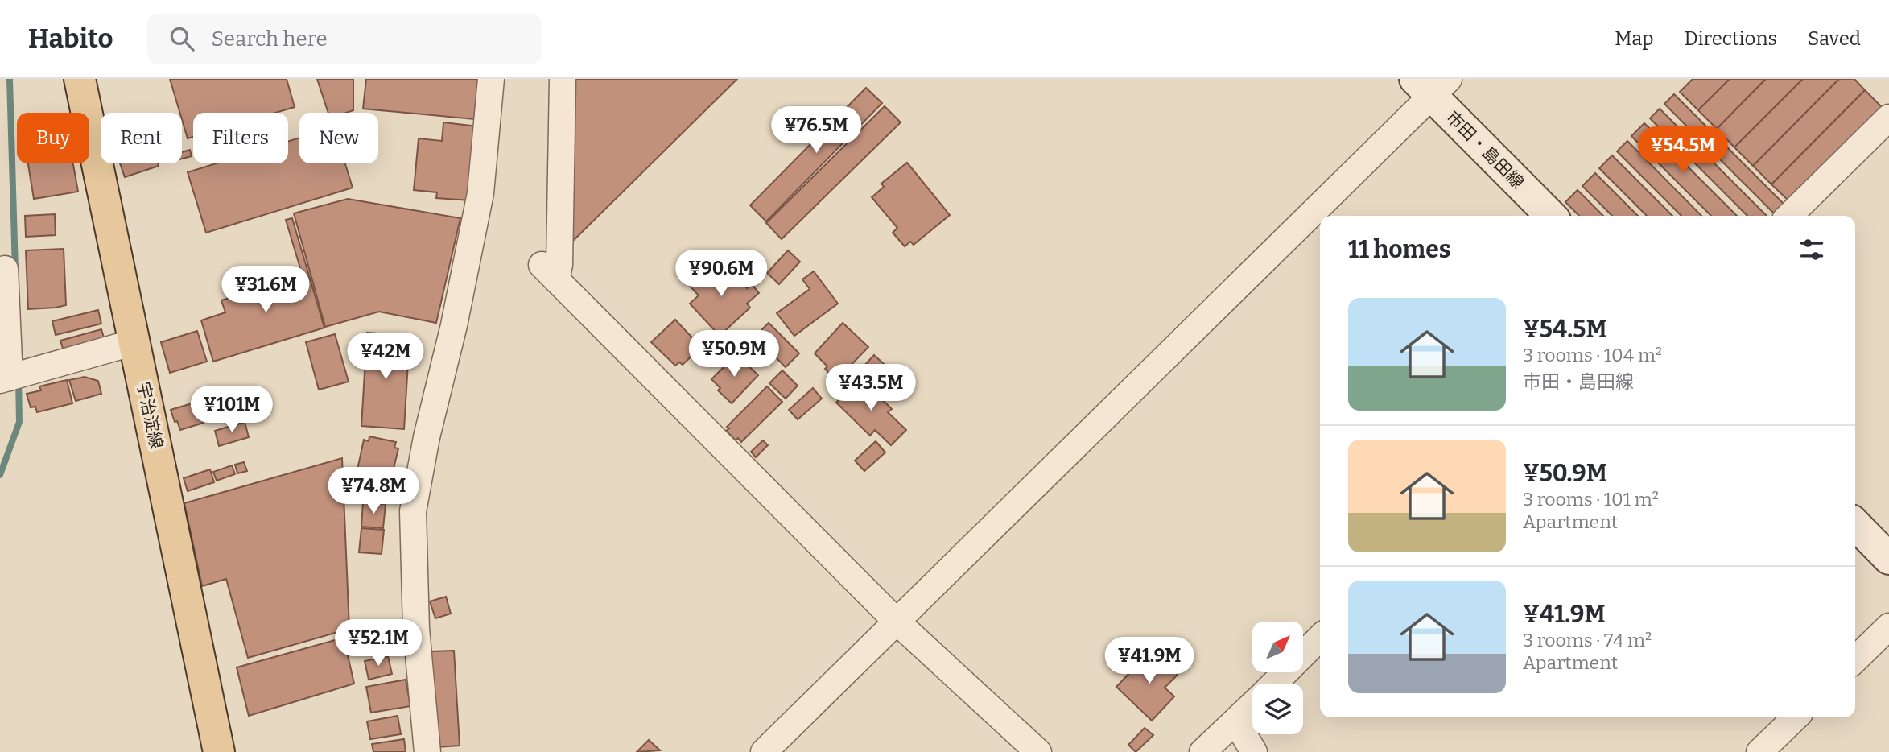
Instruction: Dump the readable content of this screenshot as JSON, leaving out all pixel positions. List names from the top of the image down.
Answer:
{
  "streets": {
    "main road": ["宇治淀線"],
    "street": ["市田・島田線"]
  },
  "north": "top right",
  "page": {
    "header": "Habito",
    "search": "Search here",
    "nav": ["Map", "Directions", "Saved"],
    "price": [
      "¥76.5M",
      "¥54.5M",
      "¥90.6M",
      "¥31.6M",
      "¥50.9M",
      "¥42M",
      "¥43.5M",
      "¥101M",
      "¥74.8M",
      "¥52.1M",
      "¥41.9M"
    ],
    "chip": [
      "Buy",
      "Rent",
      "Filters",
      "New"
    ],
    "heading": "11 homes",
    "list": [
      {
        "name": "¥54.5M",
        "note": "3 rooms · 104 m² · 市田・島田線"
      },
      {
        "name": "¥50.9M",
        "note": "3 rooms · 101 m² · Apartment"
      },
      {
        "name": "¥41.9M",
        "note": "3 rooms · 74 m² · Apartment"
      }
    ]
  }
}
